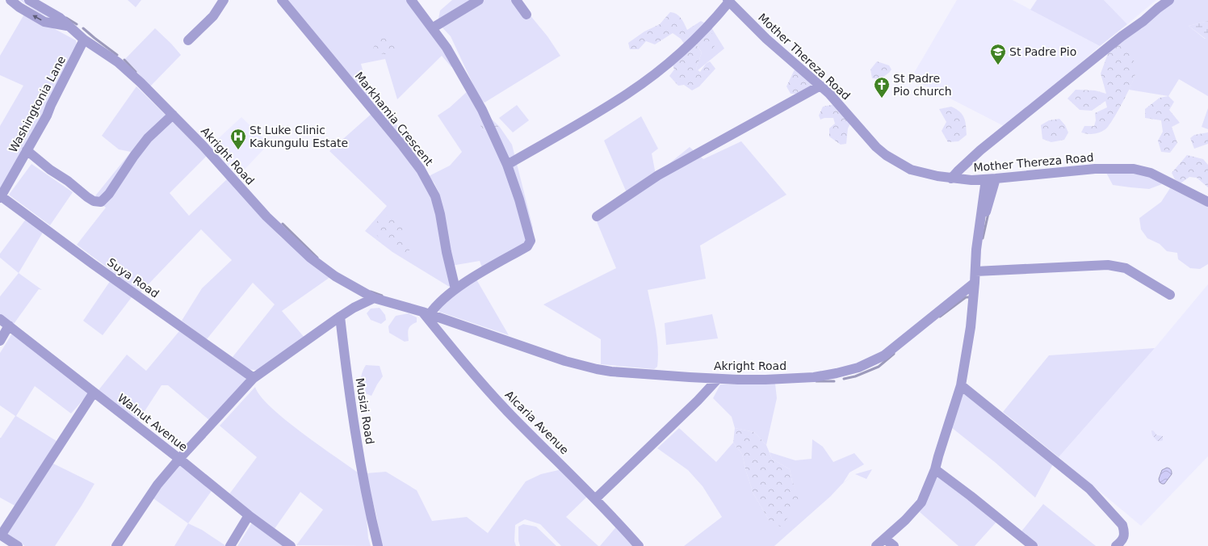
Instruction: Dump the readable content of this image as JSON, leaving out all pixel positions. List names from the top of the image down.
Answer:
{
  "streets": {
    "street": [
      "Mother Thereza Road",
      "Washingtonia Lane",
      "Markhamia Crescent",
      "Akright Road",
      "Suya Road",
      "Musizi Road",
      "Walnut Avenue",
      "Alcaria Avenue"
    ]
  },
  "crossings": [
    ["Washingtonia Lane", "Akright Road"],
    ["Washingtonia Lane", "Suya Road"],
    ["Akright Road", "Alcaria Avenue"]
  ],
  "places": {
    "school or university": ["St Padre Pio"],
    "church": ["St Padre Pio church"],
    "hospital": ["St Luke Clinic Kakungulu Estate"]
  }
}
